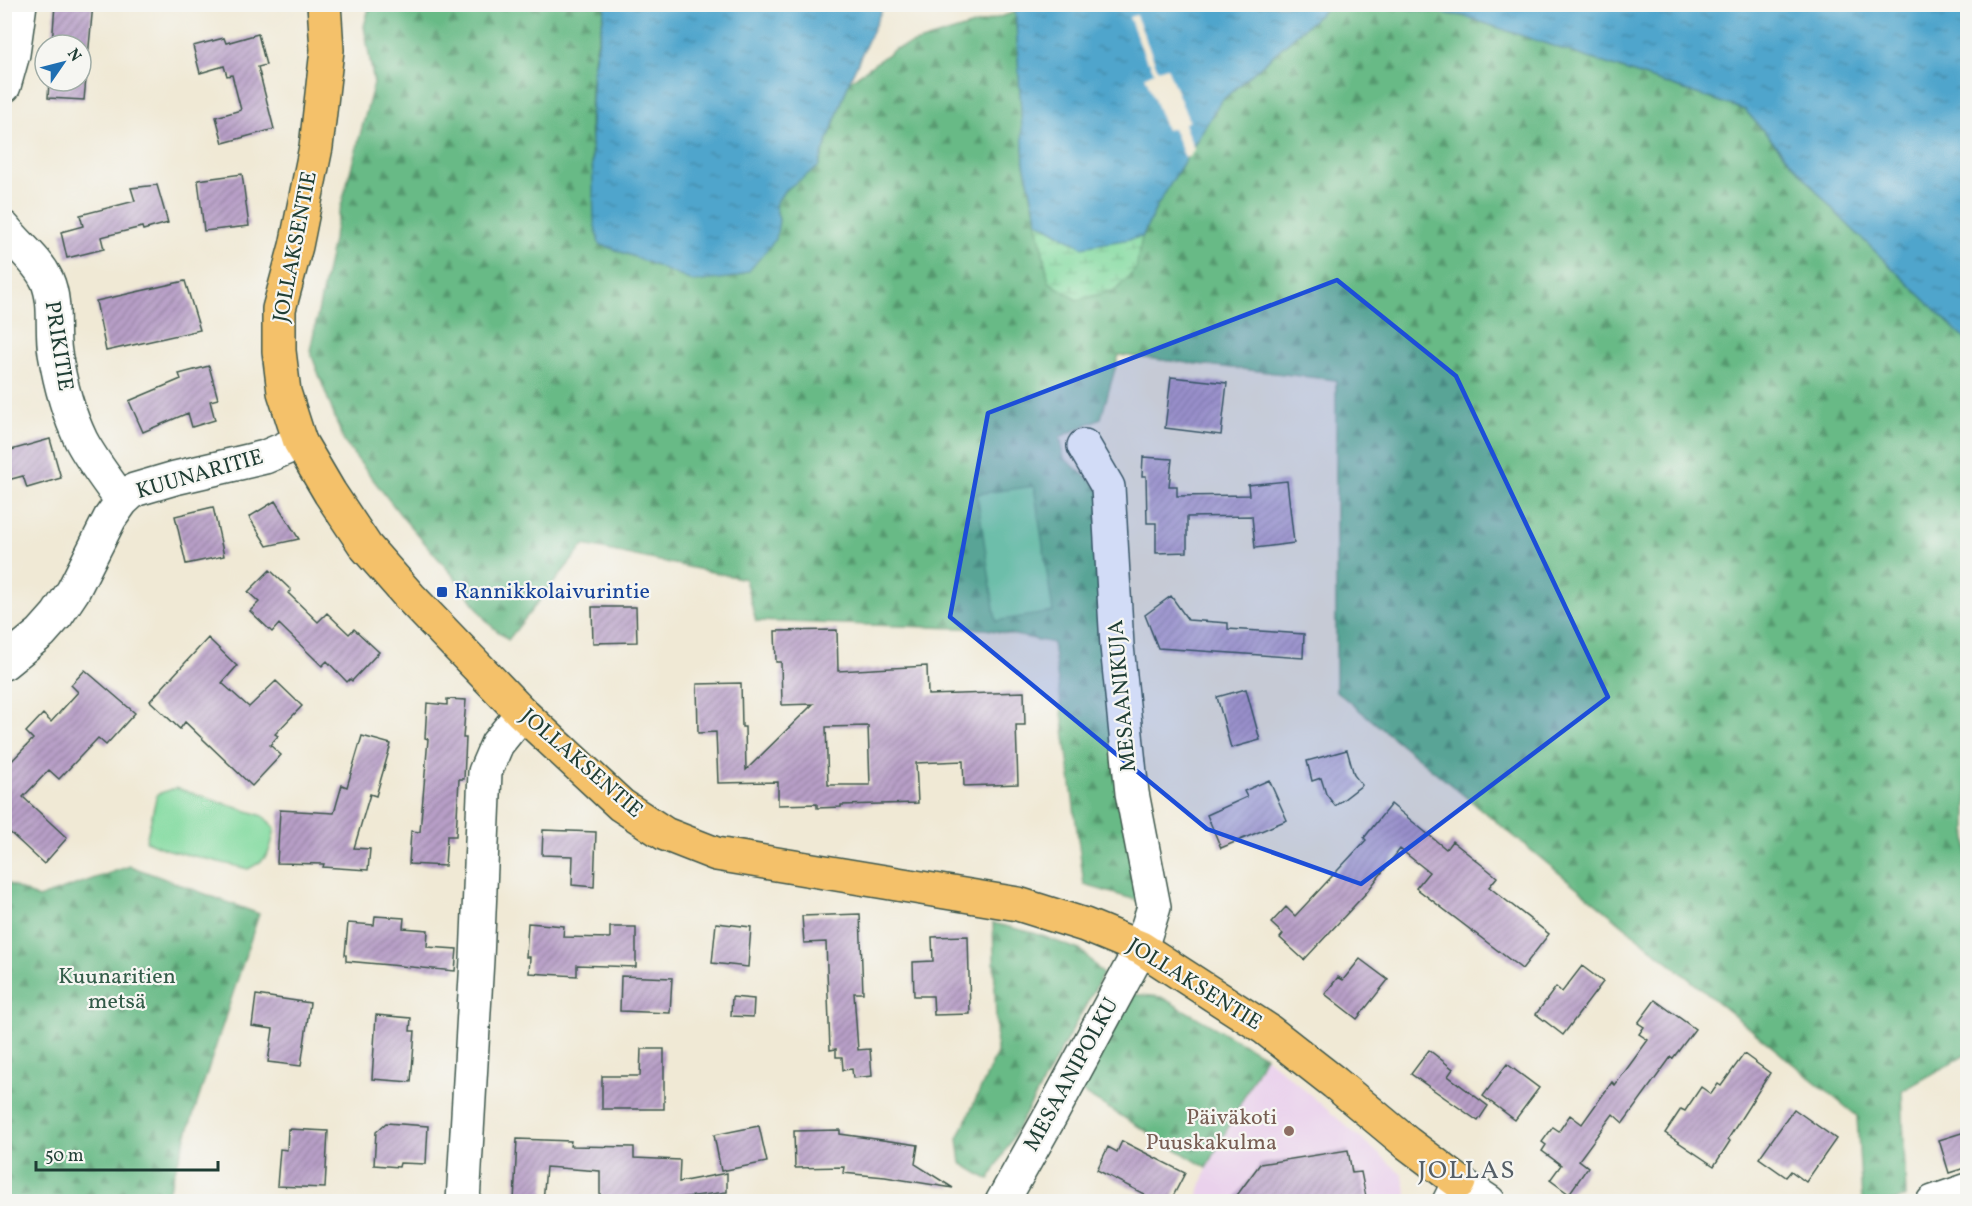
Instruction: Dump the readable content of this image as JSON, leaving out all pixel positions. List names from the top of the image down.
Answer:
{
  "streets": {
    "main road": ["JOLLAKSENTIE"],
    "street": [
      "PRIKITIE",
      "KUUNARITIE",
      "MESAANIKUJA",
      "MESAANIPOLKU"
    ]
  },
  "crossings": [
    ["JOLLAKSENTIE", "KUUNARITIE"],
    ["JOLLAKSENTIE", "MESAANIKUJA"],
    ["JOLLAKSENTIE", "MESAANIPOLKU"],
    ["PRIKITIE", "KUUNARITIE"],
    ["MESAANIKUJA", "MESAANIPOLKU"]
  ],
  "districts": ["JOLLAS"],
  "parks": ["Kuunaritien metsä"],
  "places": {
    "transit": ["Rannikkolaivurintie"],
    "other": ["Päiväkoti Puuskakulma"]
  },
  "scale_bar": "50 m",
  "north": "top right"
}
